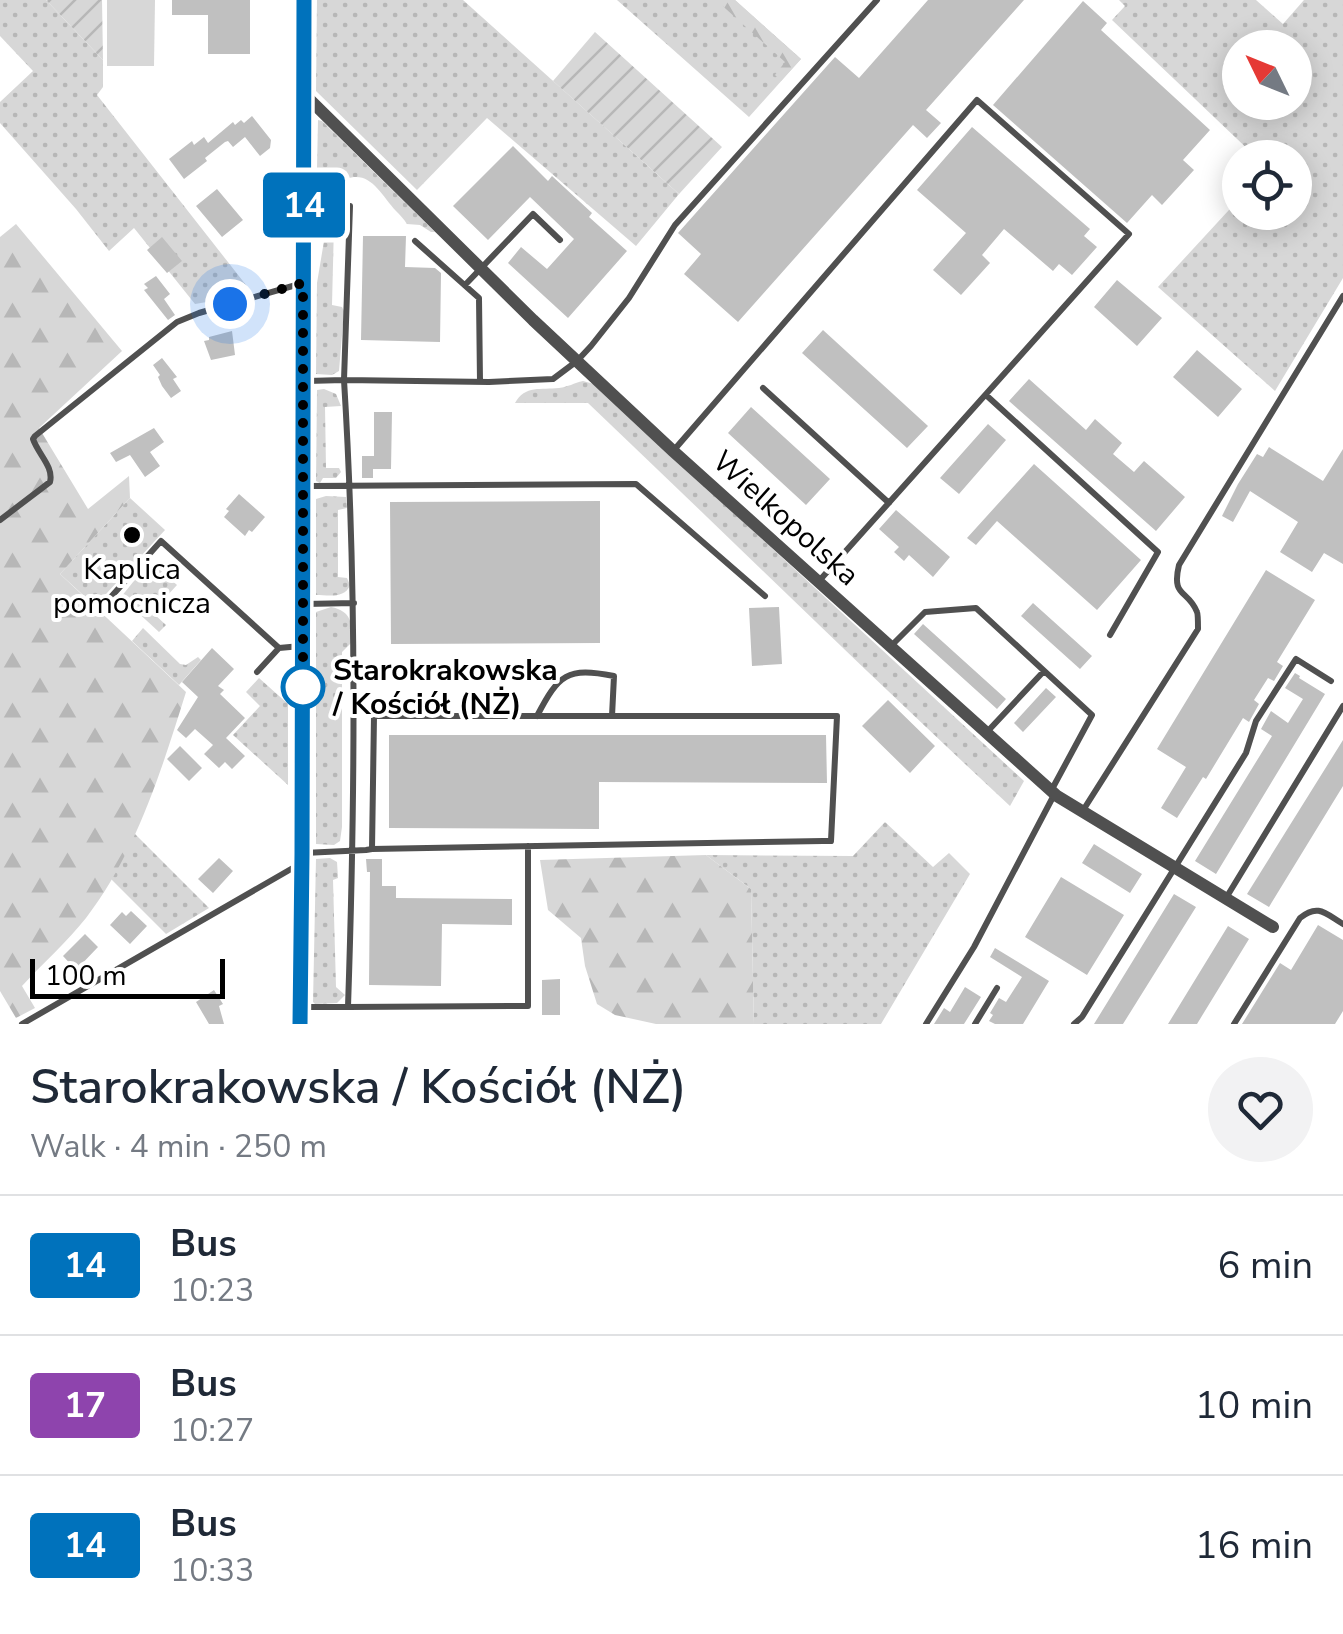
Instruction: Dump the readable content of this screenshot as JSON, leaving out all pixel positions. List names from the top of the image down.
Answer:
{
  "streets": {
    "street": ["Wielkopolska"]
  },
  "places": ["Kaplica pomocnicza", "Starokrakowska / Kościół (NŻ)"],
  "lines": ["bus line 14"],
  "scale_bar": "100 m",
  "north": "top left",
  "page": {
    "on_map": "14",
    "scale": "100 m",
    "heading": ["Starokrakowska / Kościół (NŻ)", "Walk · 4 min · 250 m"],
    "list": [
      {
        "mark": "14",
        "name": "Bus",
        "note": "10:23",
        "value": "6 min"
      },
      {
        "mark": "17",
        "name": "Bus",
        "note": "10:27",
        "value": "10 min"
      },
      {
        "mark": "14",
        "name": "Bus",
        "note": "10:33",
        "value": "16 min"
      }
    ]
  }
}
